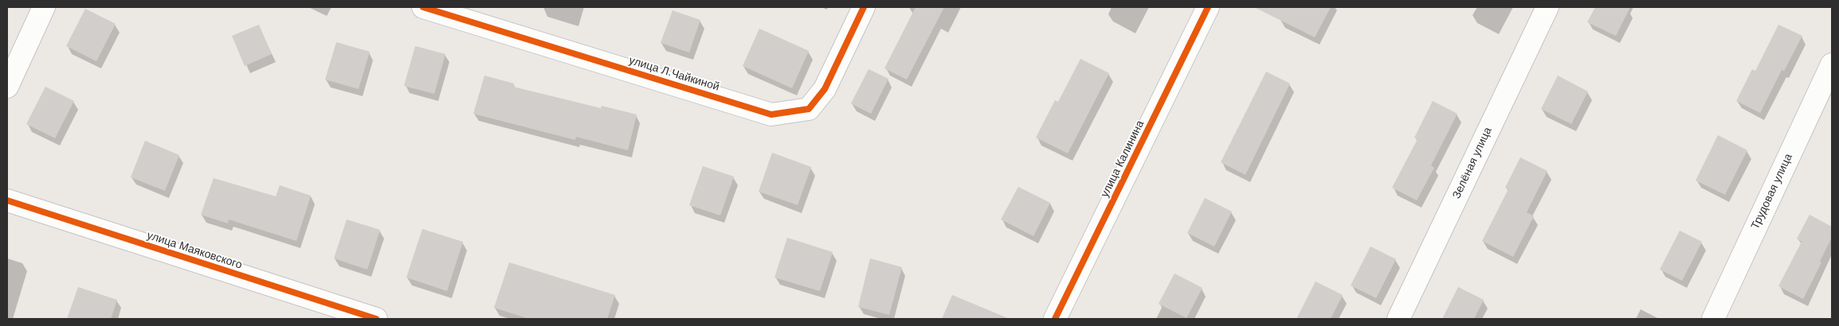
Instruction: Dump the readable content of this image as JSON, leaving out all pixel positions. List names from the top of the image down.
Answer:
{
  "streets": {
    "street": [
      "улица Л.Чайкиной",
      "улица Калинина",
      "Зелёная улица",
      "Трудовая улица",
      "улица Маяковского"
    ]
  }
}
